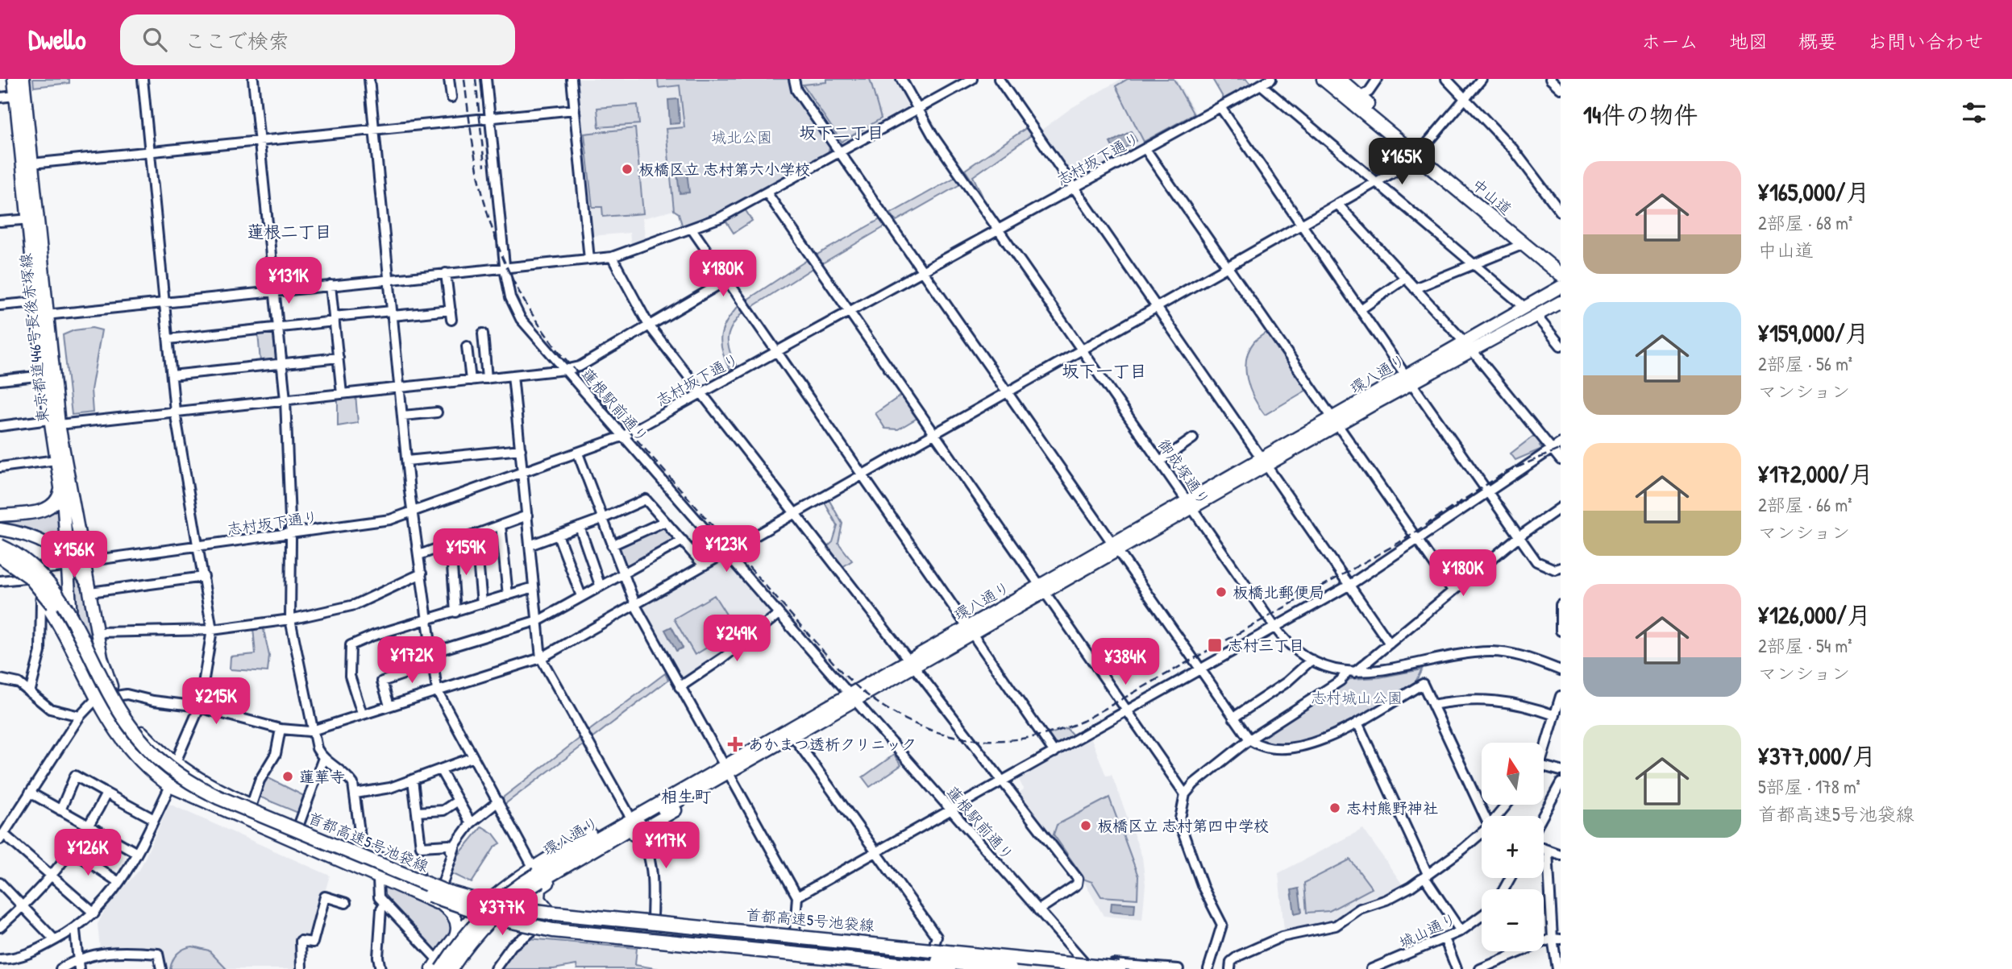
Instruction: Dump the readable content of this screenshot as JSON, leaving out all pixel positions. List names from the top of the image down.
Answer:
{
  "streets": {
    "highway": ["中山道", "首都高速5号池袋線"],
    "main road": ["東京都道446号長後赤塚線", "環八通り"],
    "street": [
      "志村坂下通り",
      "蓮根駅前通り",
      "御成塚通り",
      "城山通り"
    ]
  },
  "crossings": [
    ["志村坂下通り", "東京都道446号長後赤塚線"],
    ["志村坂下通り", "蓮根駅前通り"],
    ["志村坂下通り", "御成塚通り"],
    ["環八通り", "蓮根駅前通り"],
    ["環八通り", "御成塚通り"]
  ],
  "districts": [
    "坂下二丁目",
    "蓮根二丁目",
    "坂下一丁目",
    "相生町"
  ],
  "parks": ["城北公園", "志村城山公園"],
  "places": {
    "other": [
      "板橋区立 志村第六小学校",
      "板橋北郵便局",
      "蓮華寺",
      "志村熊野神社",
      "板橋区立 志村第四中学校"
    ],
    "transit": ["志村三丁目"],
    "health": ["あかまつ透析クリニック"]
  },
  "north": "top",
  "page": {
    "header": "Dwello",
    "search": "ここで検索",
    "nav": [
      "ホーム",
      "地図",
      "概要",
      "お問い合わせ"
    ],
    "heading": "14件の物件",
    "price": [
      "¥165K",
      "¥180K",
      "¥131K",
      "¥123K",
      "¥159K",
      "¥156K",
      "¥180K",
      "¥249K",
      "¥172K",
      "¥384K",
      "¥215K",
      "¥117K",
      "¥126K",
      "¥377K"
    ],
    "list": [
      {
        "name": "¥165,000/月",
        "note": "2部屋 · 68 m² · 中山道"
      },
      {
        "name": "¥159,000/月",
        "note": "2部屋 · 56 m² · マンション"
      },
      {
        "name": "¥172,000/月",
        "note": "2部屋 · 66 m² · マンション"
      },
      {
        "name": "¥126,000/月",
        "note": "2部屋 · 54 m² · マンション"
      },
      {
        "name": "¥377,000/月",
        "note": "5部屋 · 178 m² · 首都高速5号池袋線"
      }
    ],
    "map_buttons": ["+", "−"]
  }
}
